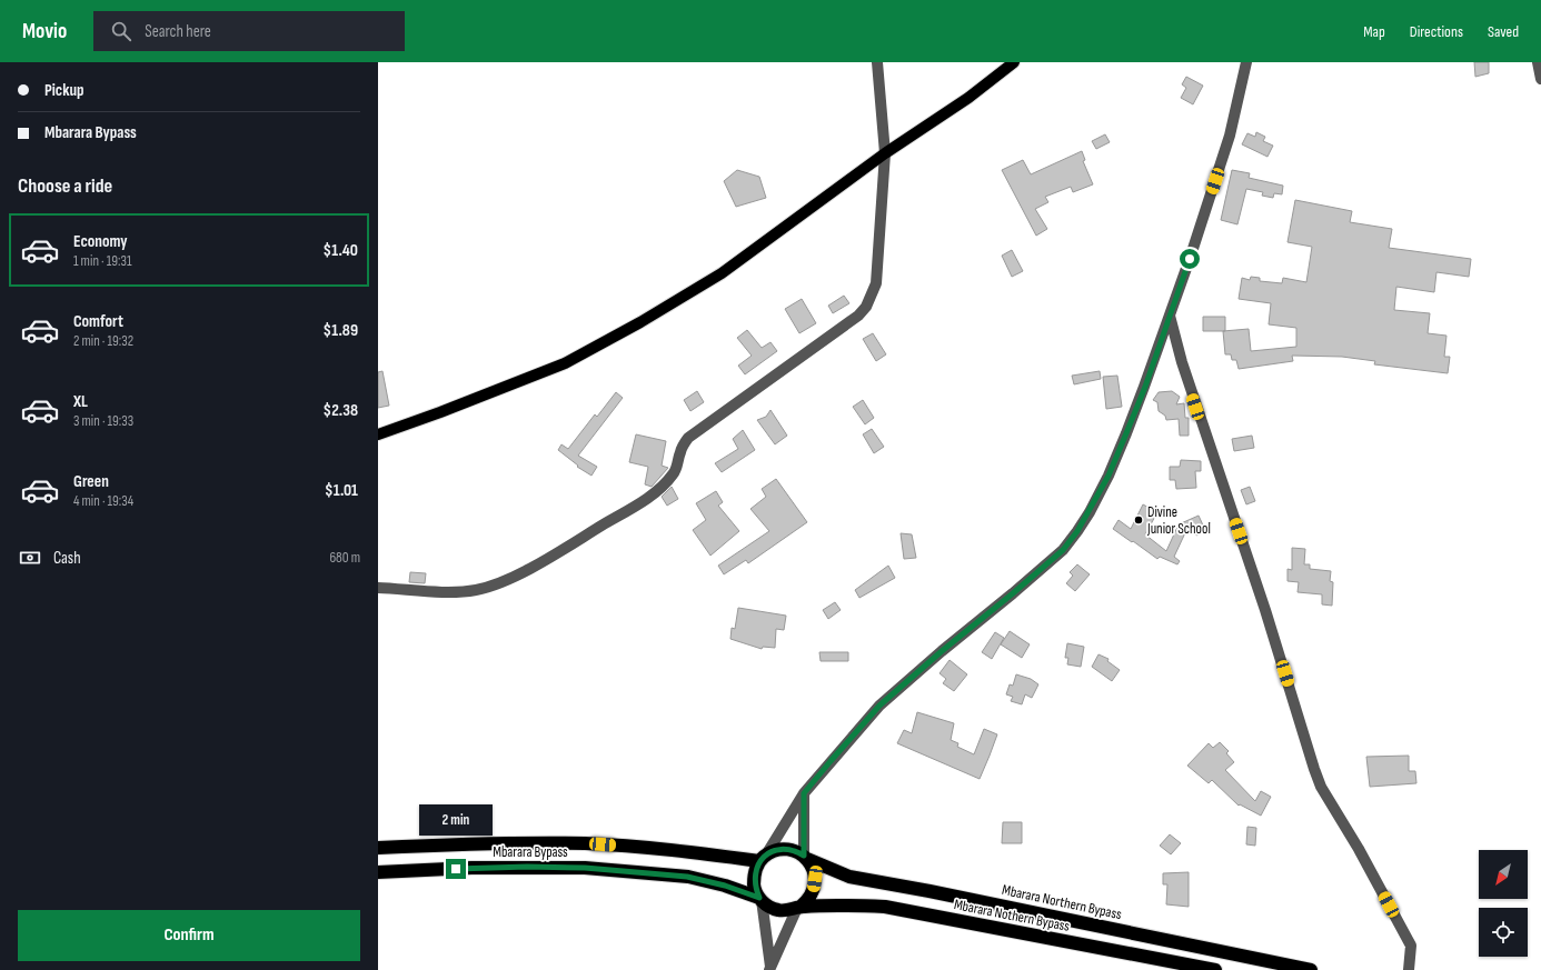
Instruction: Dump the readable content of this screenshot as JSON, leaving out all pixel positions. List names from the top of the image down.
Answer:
{
  "streets": {
    "highway": ["Mbarara Bypass", "Mbarara Northern Bypass", "Mbarara Nothern Bypass"]
  },
  "crossings": [
    ["Mbarara Bypass", "Mbarara Northern Bypass"],
    ["Mbarara Bypass", "Mbarara Nothern Bypass"],
    ["Mbarara Northern Bypass", "Mbarara Nothern Bypass"]
  ],
  "places": ["Divine Junior School"],
  "north": "bottom left",
  "page": {
    "header": "Movio",
    "search": "Search here",
    "nav": ["Map", "Directions", "Saved"],
    "banner": ["Pickup", "Mbarara Bypass"],
    "heading": "Choose a ride",
    "list": [
      {
        "name": "Economy",
        "note": "1 min · 19:31",
        "value": "$1.40"
      },
      {
        "name": "Comfort",
        "note": "2 min · 19:32",
        "value": "$1.89"
      },
      {
        "name": "XL",
        "note": "3 min · 19:33",
        "value": "$2.38"
      },
      {
        "name": "Green",
        "note": "4 min · 19:34",
        "value": "$1.01"
      }
    ],
    "pay": ["Cash", "680 m"],
    "bubble": "2 min",
    "buttons": "Confirm"
  }
}
